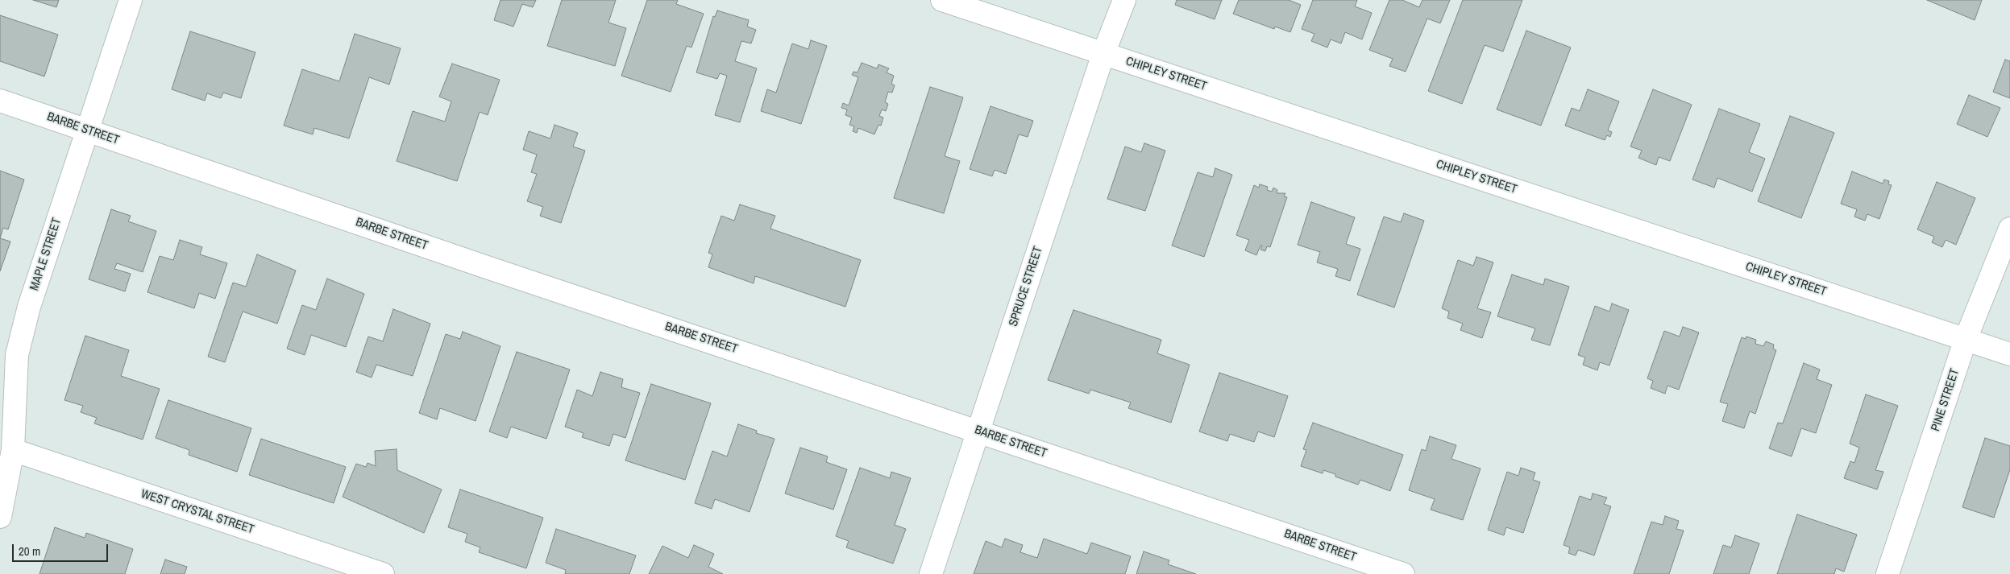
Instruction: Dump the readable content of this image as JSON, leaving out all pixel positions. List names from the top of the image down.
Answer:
{
  "streets": {
    "street": [
      "CHIPLEY STREET",
      "BARBE STREET",
      "MAPLE STREET",
      "SPRUCE STREET",
      "PINE STREET",
      "WEST CRYSTAL STREET"
    ]
  },
  "crossings": [
    ["CHIPLEY STREET", "SPRUCE STREET"],
    ["CHIPLEY STREET", "PINE STREET"],
    ["BARBE STREET", "MAPLE STREET"],
    ["BARBE STREET", "SPRUCE STREET"],
    ["MAPLE STREET", "WEST CRYSTAL STREET"]
  ],
  "scale_bar": "20 m"
}
